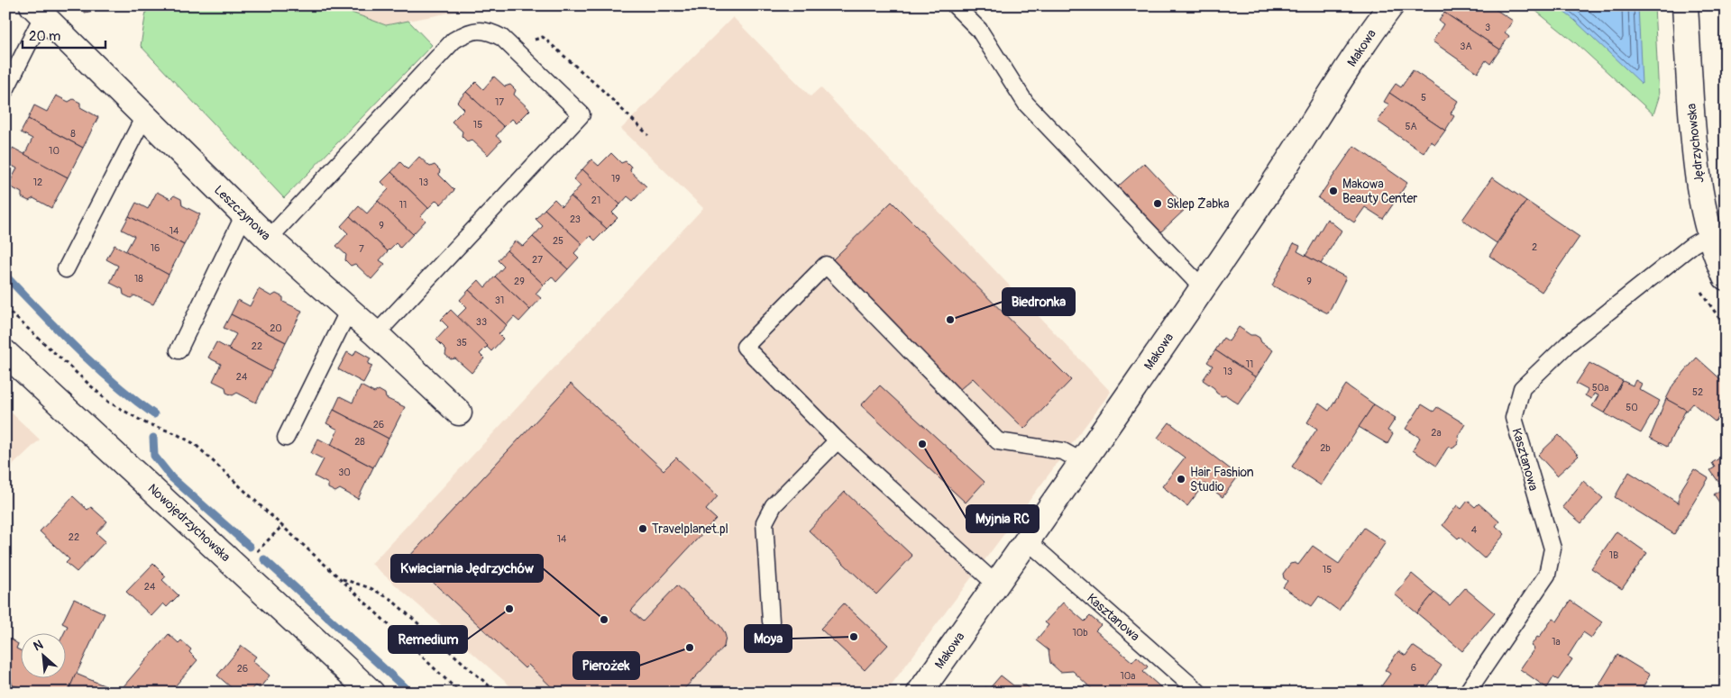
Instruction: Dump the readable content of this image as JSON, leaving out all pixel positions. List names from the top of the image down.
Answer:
{
  "streets": {
    "street": [
      "Makowa",
      "Jędrzychowska",
      "Leszczynowa",
      "Nowojędrzychowska"
    ],
    "lane": ["Kasztanowa"]
  },
  "crossings": [
    ["Makowa", "Kasztanowa"],
    ["Jędrzychowska", "Kasztanowa"]
  ],
  "places": [
    "Makowa Beauty Center",
    "Sklep Żabka",
    "Biedronka",
    "Myjnia RC",
    "Hair Fashion Studio",
    "Travelplanet.pl",
    "Remedium",
    "Kwiaciarnia Jędrzychów",
    "Moya",
    "Pierożek"
  ],
  "house_numbers": [
    "3",
    "3A",
    "5",
    "17",
    "15",
    "5A",
    "8",
    "10",
    "19",
    "12",
    "13",
    "21",
    "11",
    "23",
    "9",
    "14",
    "25",
    "2",
    "16",
    "7",
    "27",
    "18",
    "29",
    "9",
    "31",
    "33",
    "20",
    "35",
    "22",
    "11",
    "13",
    "24",
    "50a",
    "52",
    "50",
    "26",
    "2a",
    "28",
    "2b",
    "30",
    "4",
    "22",
    "14",
    "1B",
    "15",
    "24",
    "10b",
    "1a",
    "6",
    "26",
    "10a"
  ],
  "scale_bar": "20 m",
  "north": "top left"
}
